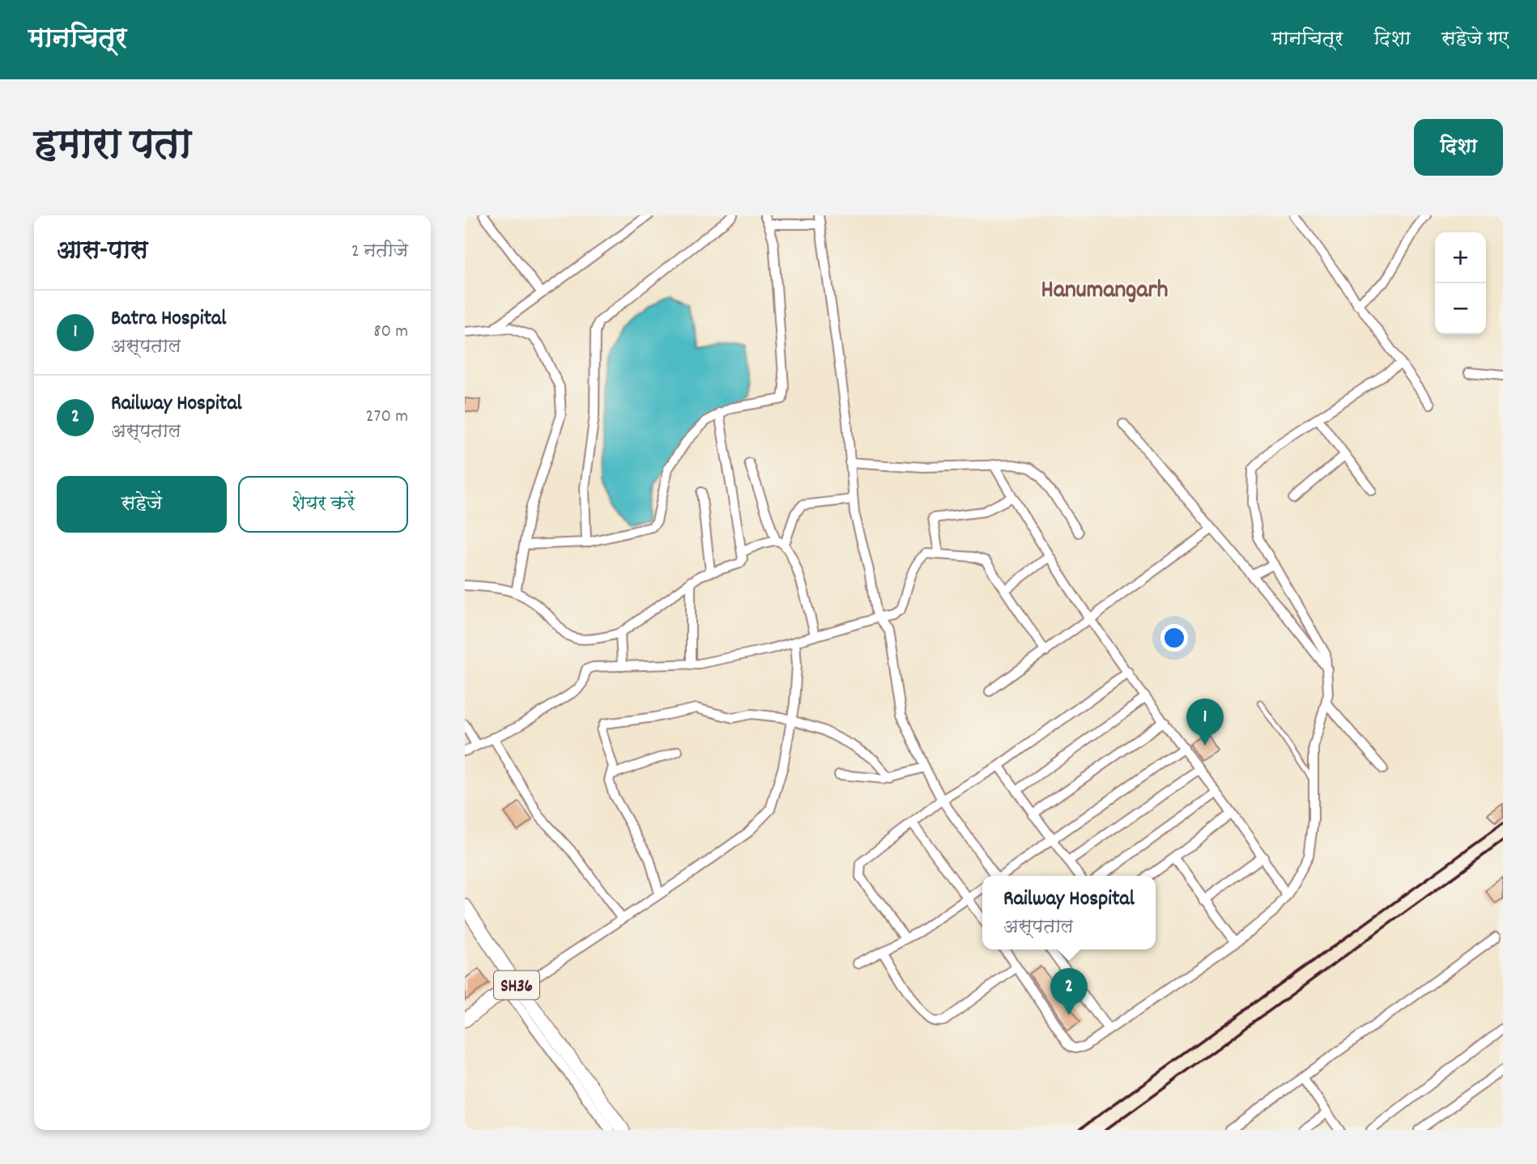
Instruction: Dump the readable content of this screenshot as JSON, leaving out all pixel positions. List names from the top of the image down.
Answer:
{
  "streets": {
    "main road": ["SH36"]
  },
  "districts": ["Hanumangarh"],
  "page": {
    "header": "मानचित्र",
    "nav": ["मानचित्र", "दिशा", "सहेजे गए"],
    "title": "हमारा पता",
    "buttons": [
      "दिशा",
      ["सहेजें", "शेयर करें"]
    ],
    "heading": ["आस-पास", "2 नतीजे"],
    "map_buttons": ["+", "−"],
    "list": [
      {
        "mark": "1",
        "name": "Batra Hospital",
        "note": "अस्पताल",
        "value": "80 m"
      },
      {
        "mark": "2",
        "name": "Railway Hospital",
        "note": "अस्पताल",
        "value": "270 m"
      }
    ],
    "pins": ["1", "2"],
    "popup": ["Railway Hospital", "अस्पताल"]
  }
}
